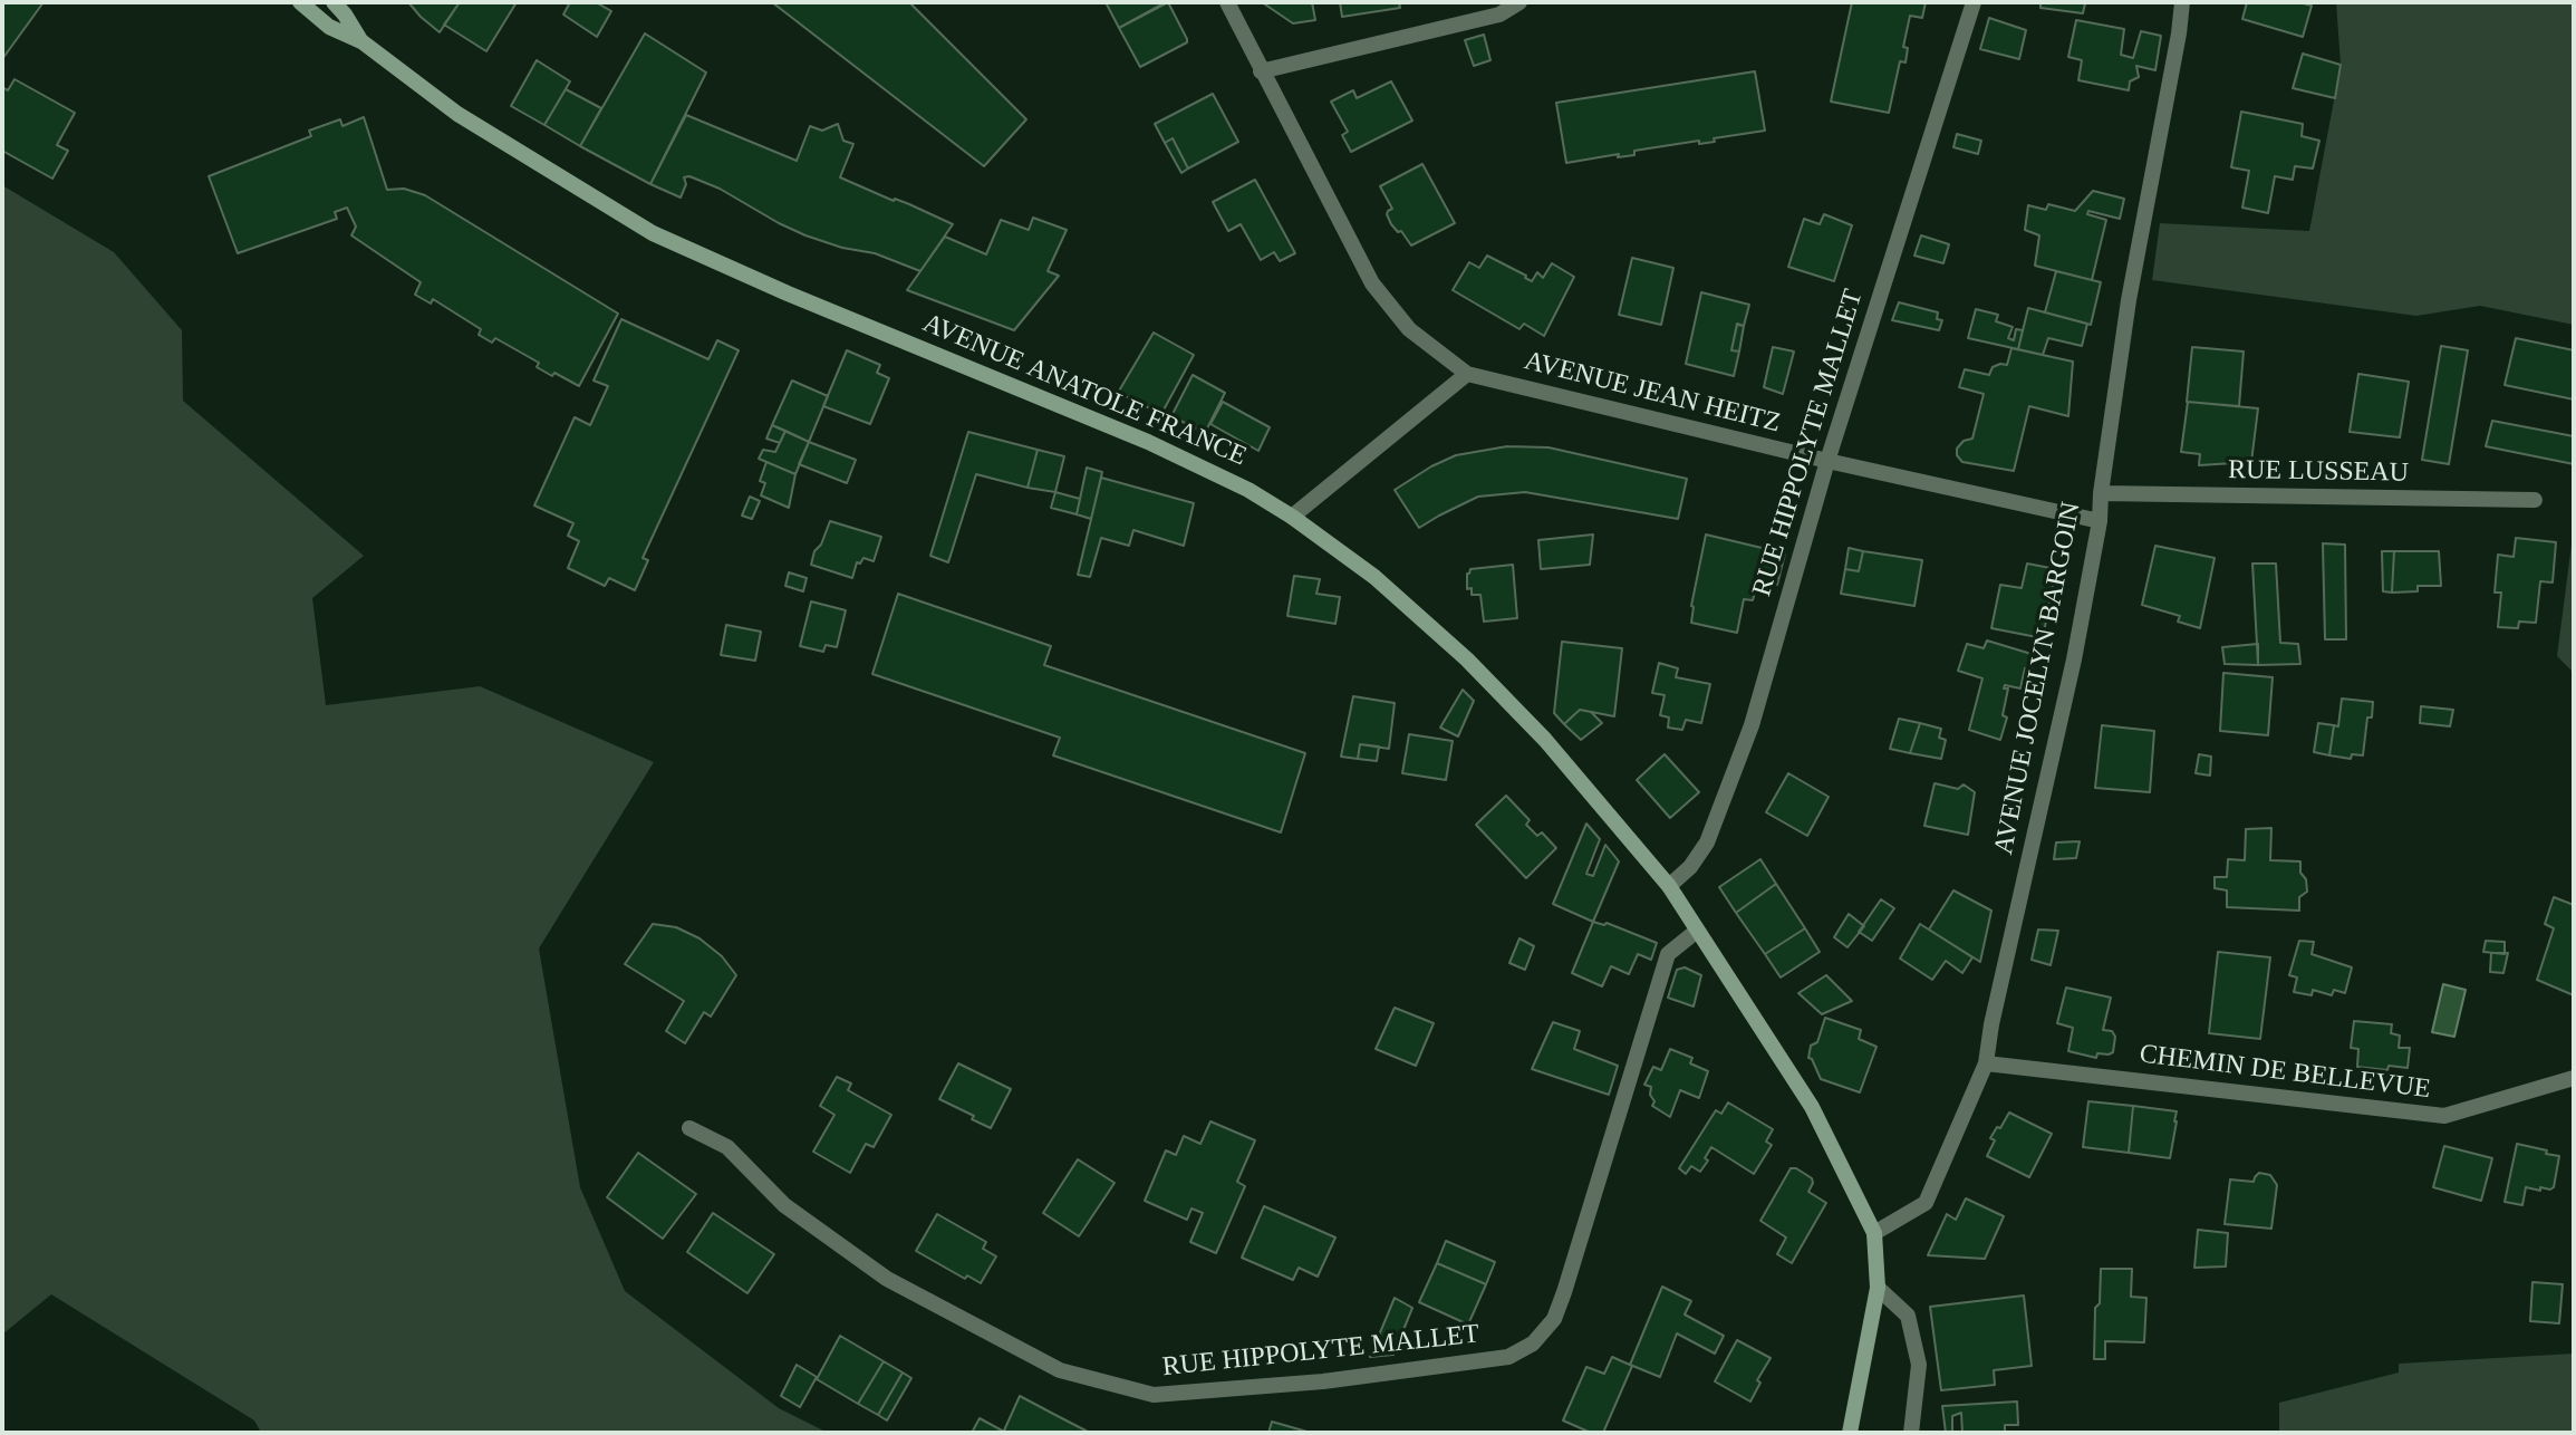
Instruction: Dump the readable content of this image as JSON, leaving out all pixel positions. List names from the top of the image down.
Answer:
{
  "streets": {
    "main road": ["AVENUE ANATOLE FRANCE"],
    "street": [
      "AVENUE JEAN HEITZ",
      "RUE HIPPOLYTE MALLET",
      "RUE LUSSEAU",
      "AVENUE JOCELYN BARGOIN",
      "CHEMIN DE BELLEVUE"
    ]
  },
  "crossings": [
    ["AVENUE ANATOLE FRANCE", "RUE HIPPOLYTE MALLET"],
    ["AVENUE ANATOLE FRANCE", "AVENUE JOCELYN BARGOIN"],
    ["AVENUE JEAN HEITZ", "RUE HIPPOLYTE MALLET"],
    ["AVENUE JEAN HEITZ", "AVENUE JOCELYN BARGOIN"],
    ["RUE LUSSEAU", "AVENUE JOCELYN BARGOIN"],
    ["AVENUE JOCELYN BARGOIN", "CHEMIN DE BELLEVUE"]
  ]
}
